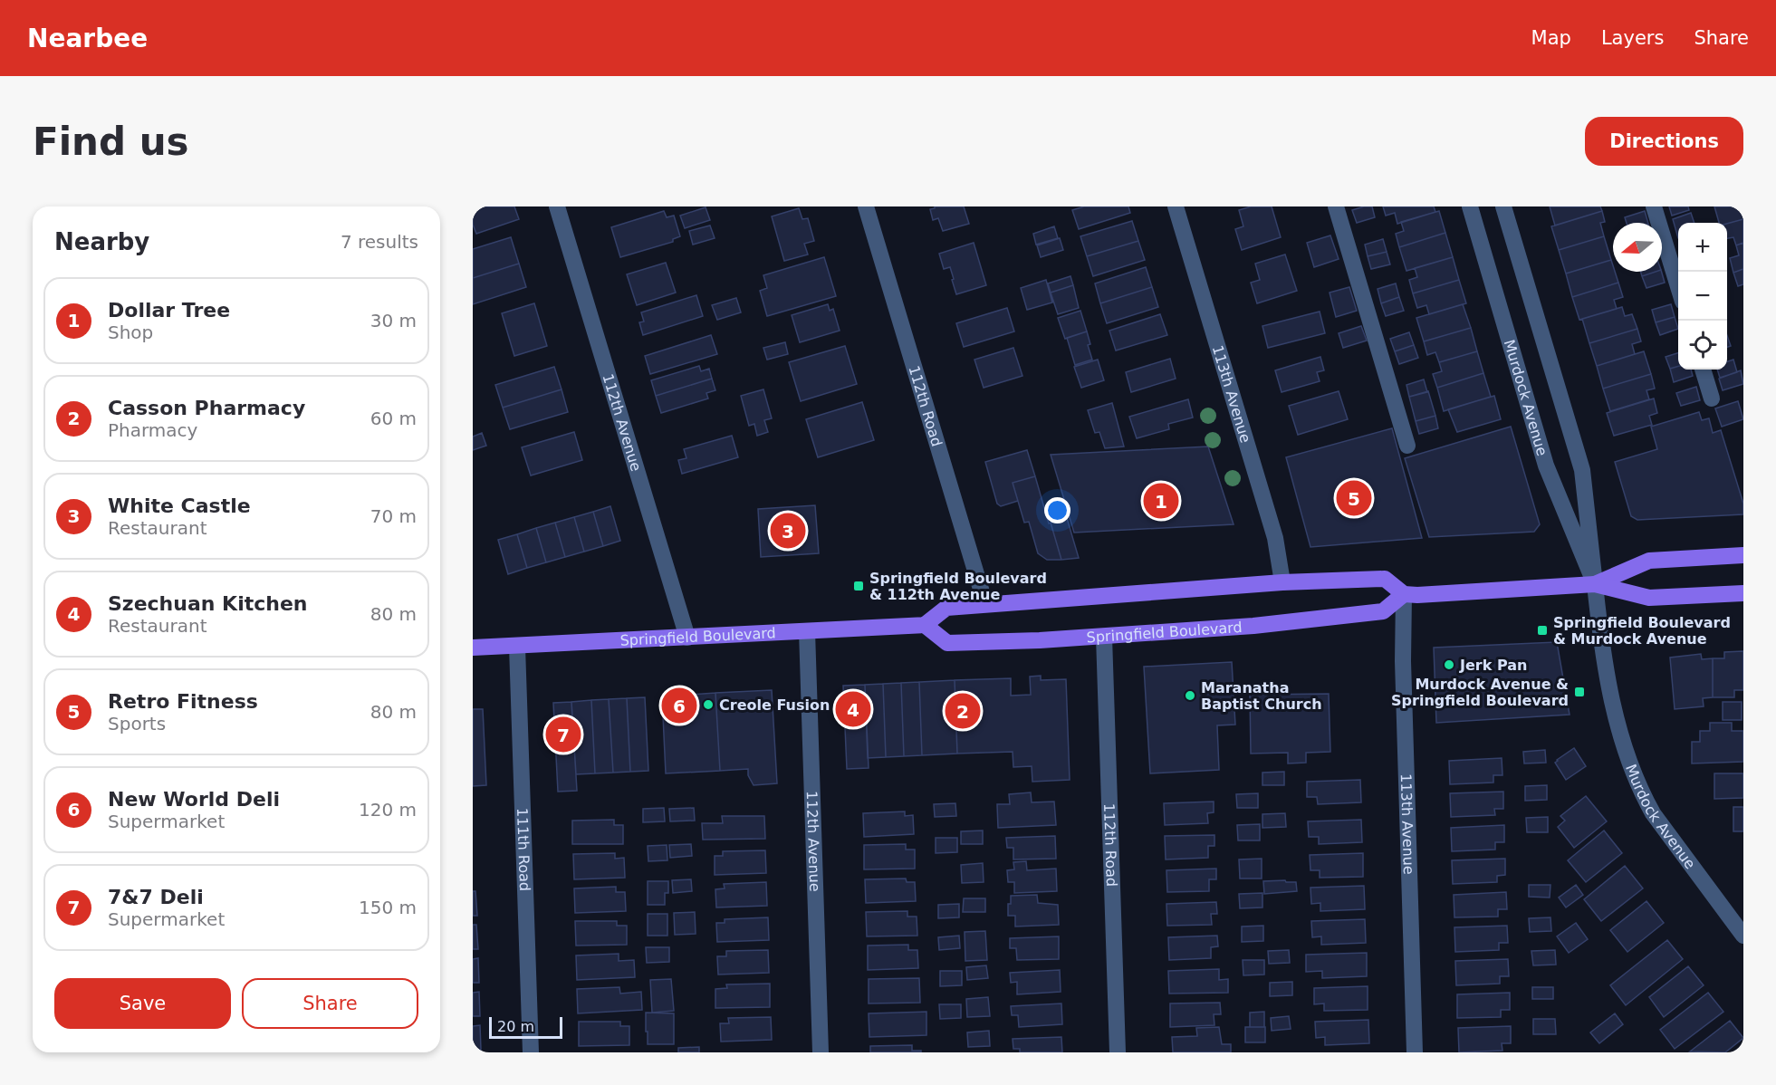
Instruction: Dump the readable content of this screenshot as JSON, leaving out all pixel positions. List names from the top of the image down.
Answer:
{
  "streets": {
    "main road": ["Springfield Boulevard"],
    "street": [
      "113th Avenue",
      "Murdock Avenue",
      "112th Road",
      "112th Avenue",
      "111th Road"
    ]
  },
  "crossings": [
    ["113th Avenue", "Springfield Boulevard"],
    ["112th Road", "Springfield Boulevard"],
    ["112th Avenue", "Springfield Boulevard"],
    ["Springfield Boulevard", "111th Road"]
  ],
  "places": {
    "transit": ["Springfield Boulevard & 112th Avenue", "Springfield Boulevard & Murdock Avenue", "Murdock Avenue & Springfield Boulevard"],
    "other": ["Jerk Pan", "Maranatha Baptist Church", "Creole Fusion"]
  },
  "scale_bar": "20 m",
  "north": "left",
  "page": {
    "header": "Nearbee",
    "nav": ["Map", "Layers", "Share"],
    "buttons": [
      "Directions",
      ["Save", "Share"]
    ],
    "title": "Find us",
    "heading": ["Nearby", "7 results"],
    "map_buttons": ["+", "−"],
    "list": [
      {
        "mark": "1",
        "name": "Dollar Tree",
        "note": "Shop",
        "value": "30 m"
      },
      {
        "mark": "2",
        "name": "Casson Pharmacy",
        "note": "Pharmacy",
        "value": "60 m"
      },
      {
        "mark": "3",
        "name": "White Castle",
        "note": "Restaurant",
        "value": "70 m"
      },
      {
        "mark": "4",
        "name": "Szechuan Kitchen",
        "note": "Restaurant",
        "value": "80 m"
      },
      {
        "mark": "5",
        "name": "Retro Fitness",
        "note": "Sports",
        "value": "80 m"
      },
      {
        "mark": "6",
        "name": "New World Deli",
        "note": "Supermarket",
        "value": "120 m"
      },
      {
        "mark": "7",
        "name": "7&7 Deli",
        "note": "Supermarket",
        "value": "150 m"
      }
    ],
    "pins": [
      "5",
      "1",
      "3",
      "6",
      "4",
      "2",
      "7"
    ],
    "scale": "20 m"
  }
}
